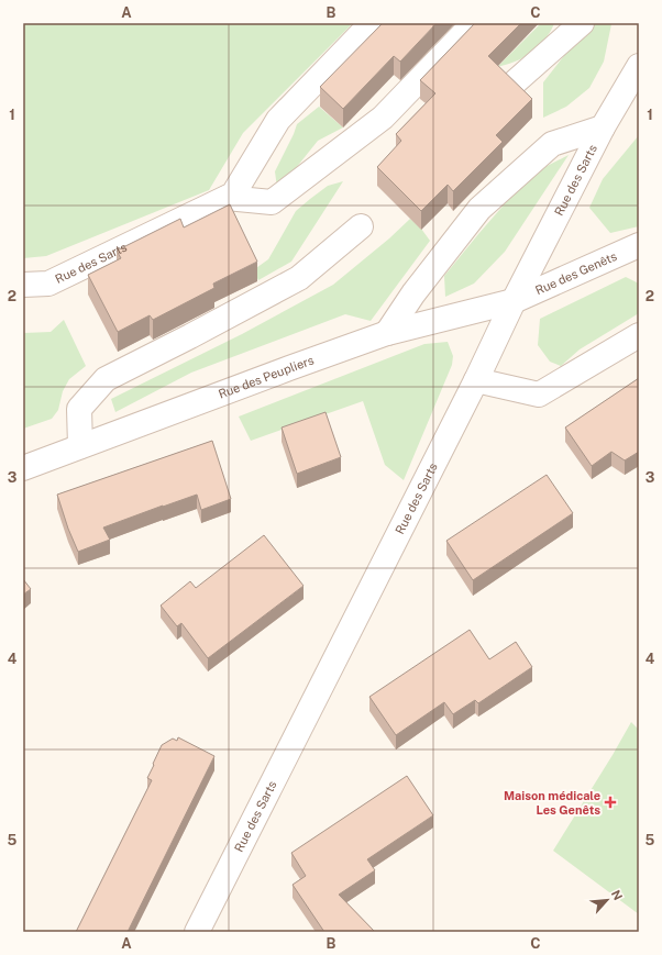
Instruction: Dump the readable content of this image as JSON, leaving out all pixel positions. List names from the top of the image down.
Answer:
{
  "streets": {
    "street": ["Rue des Sarts", "Rue des Genêts", "Rue des Peupliers"]
  },
  "crossings": [
    ["Rue des Sarts", "Rue des Genêts"],
    ["Rue des Sarts", "Rue des Peupliers"],
    ["Rue des Genêts", "Rue des Peupliers"]
  ],
  "places": {
    "health": ["Maison médicale Les Genêts"]
  },
  "north": "top right",
  "grid": {
    "columns": ["A", "B", "C"],
    "rows": [
      "1",
      "2",
      "3",
      "4",
      "5"
    ]
  }
}
